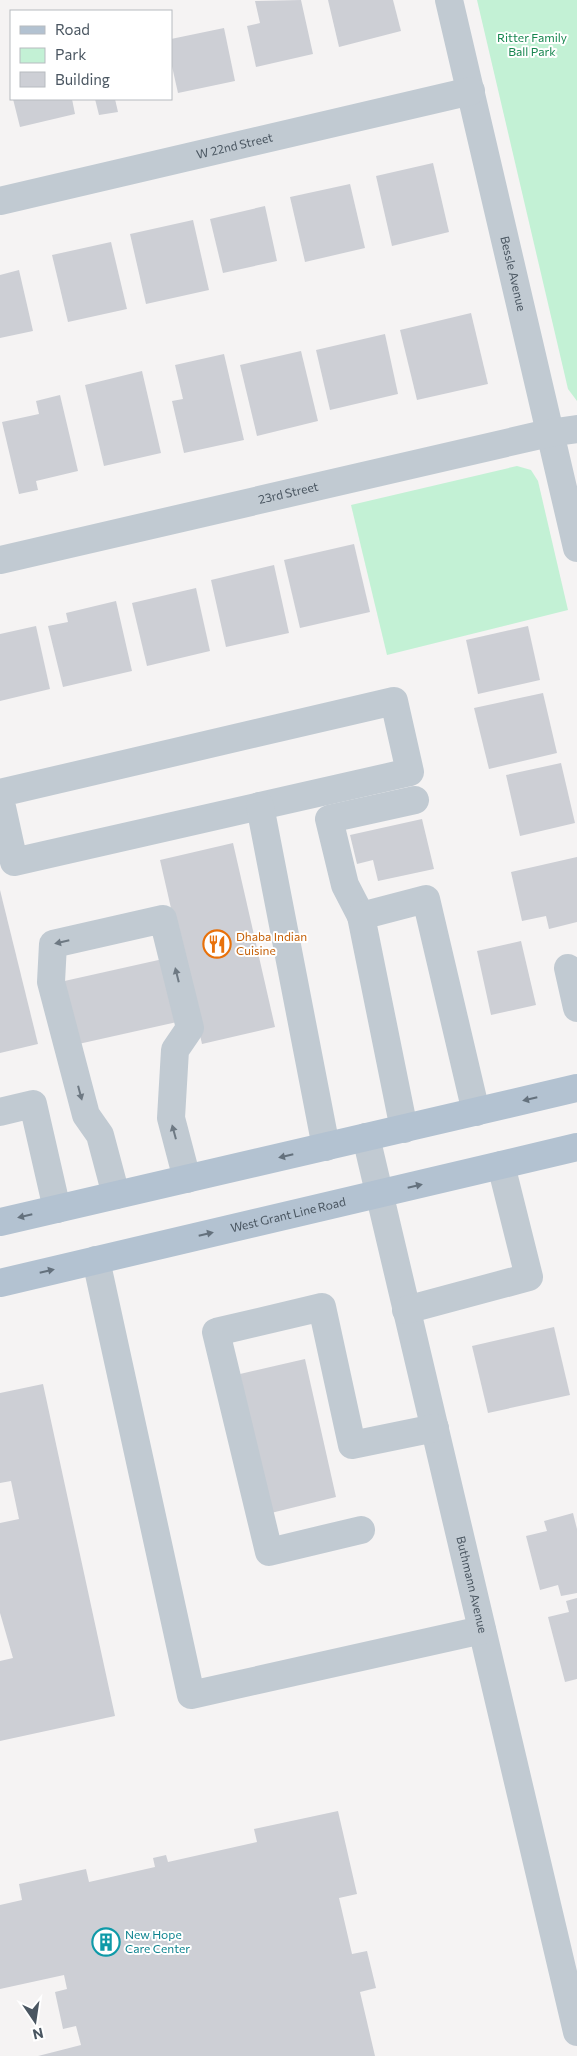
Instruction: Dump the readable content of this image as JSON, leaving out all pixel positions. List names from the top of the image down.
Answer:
{
  "streets": {
    "main road": ["West Grant Line Road"],
    "street": [
      "W 22nd Street",
      "Bessle Avenue",
      "23rd Street",
      "Buthmann Avenue"
    ]
  },
  "crossings": [
    ["W 22nd Street", "Bessle Avenue"],
    ["Bessle Avenue", "23rd Street"],
    ["West Grant Line Road", "Buthmann Avenue"]
  ],
  "parks": ["Ritter Family Ball Park"],
  "places": {
    "restaurant": ["Dhaba Indian Cuisine"],
    "building": ["New Hope Care Center"]
  },
  "legend": ["Road", "Park", "Building"],
  "north": "bottom"
}
